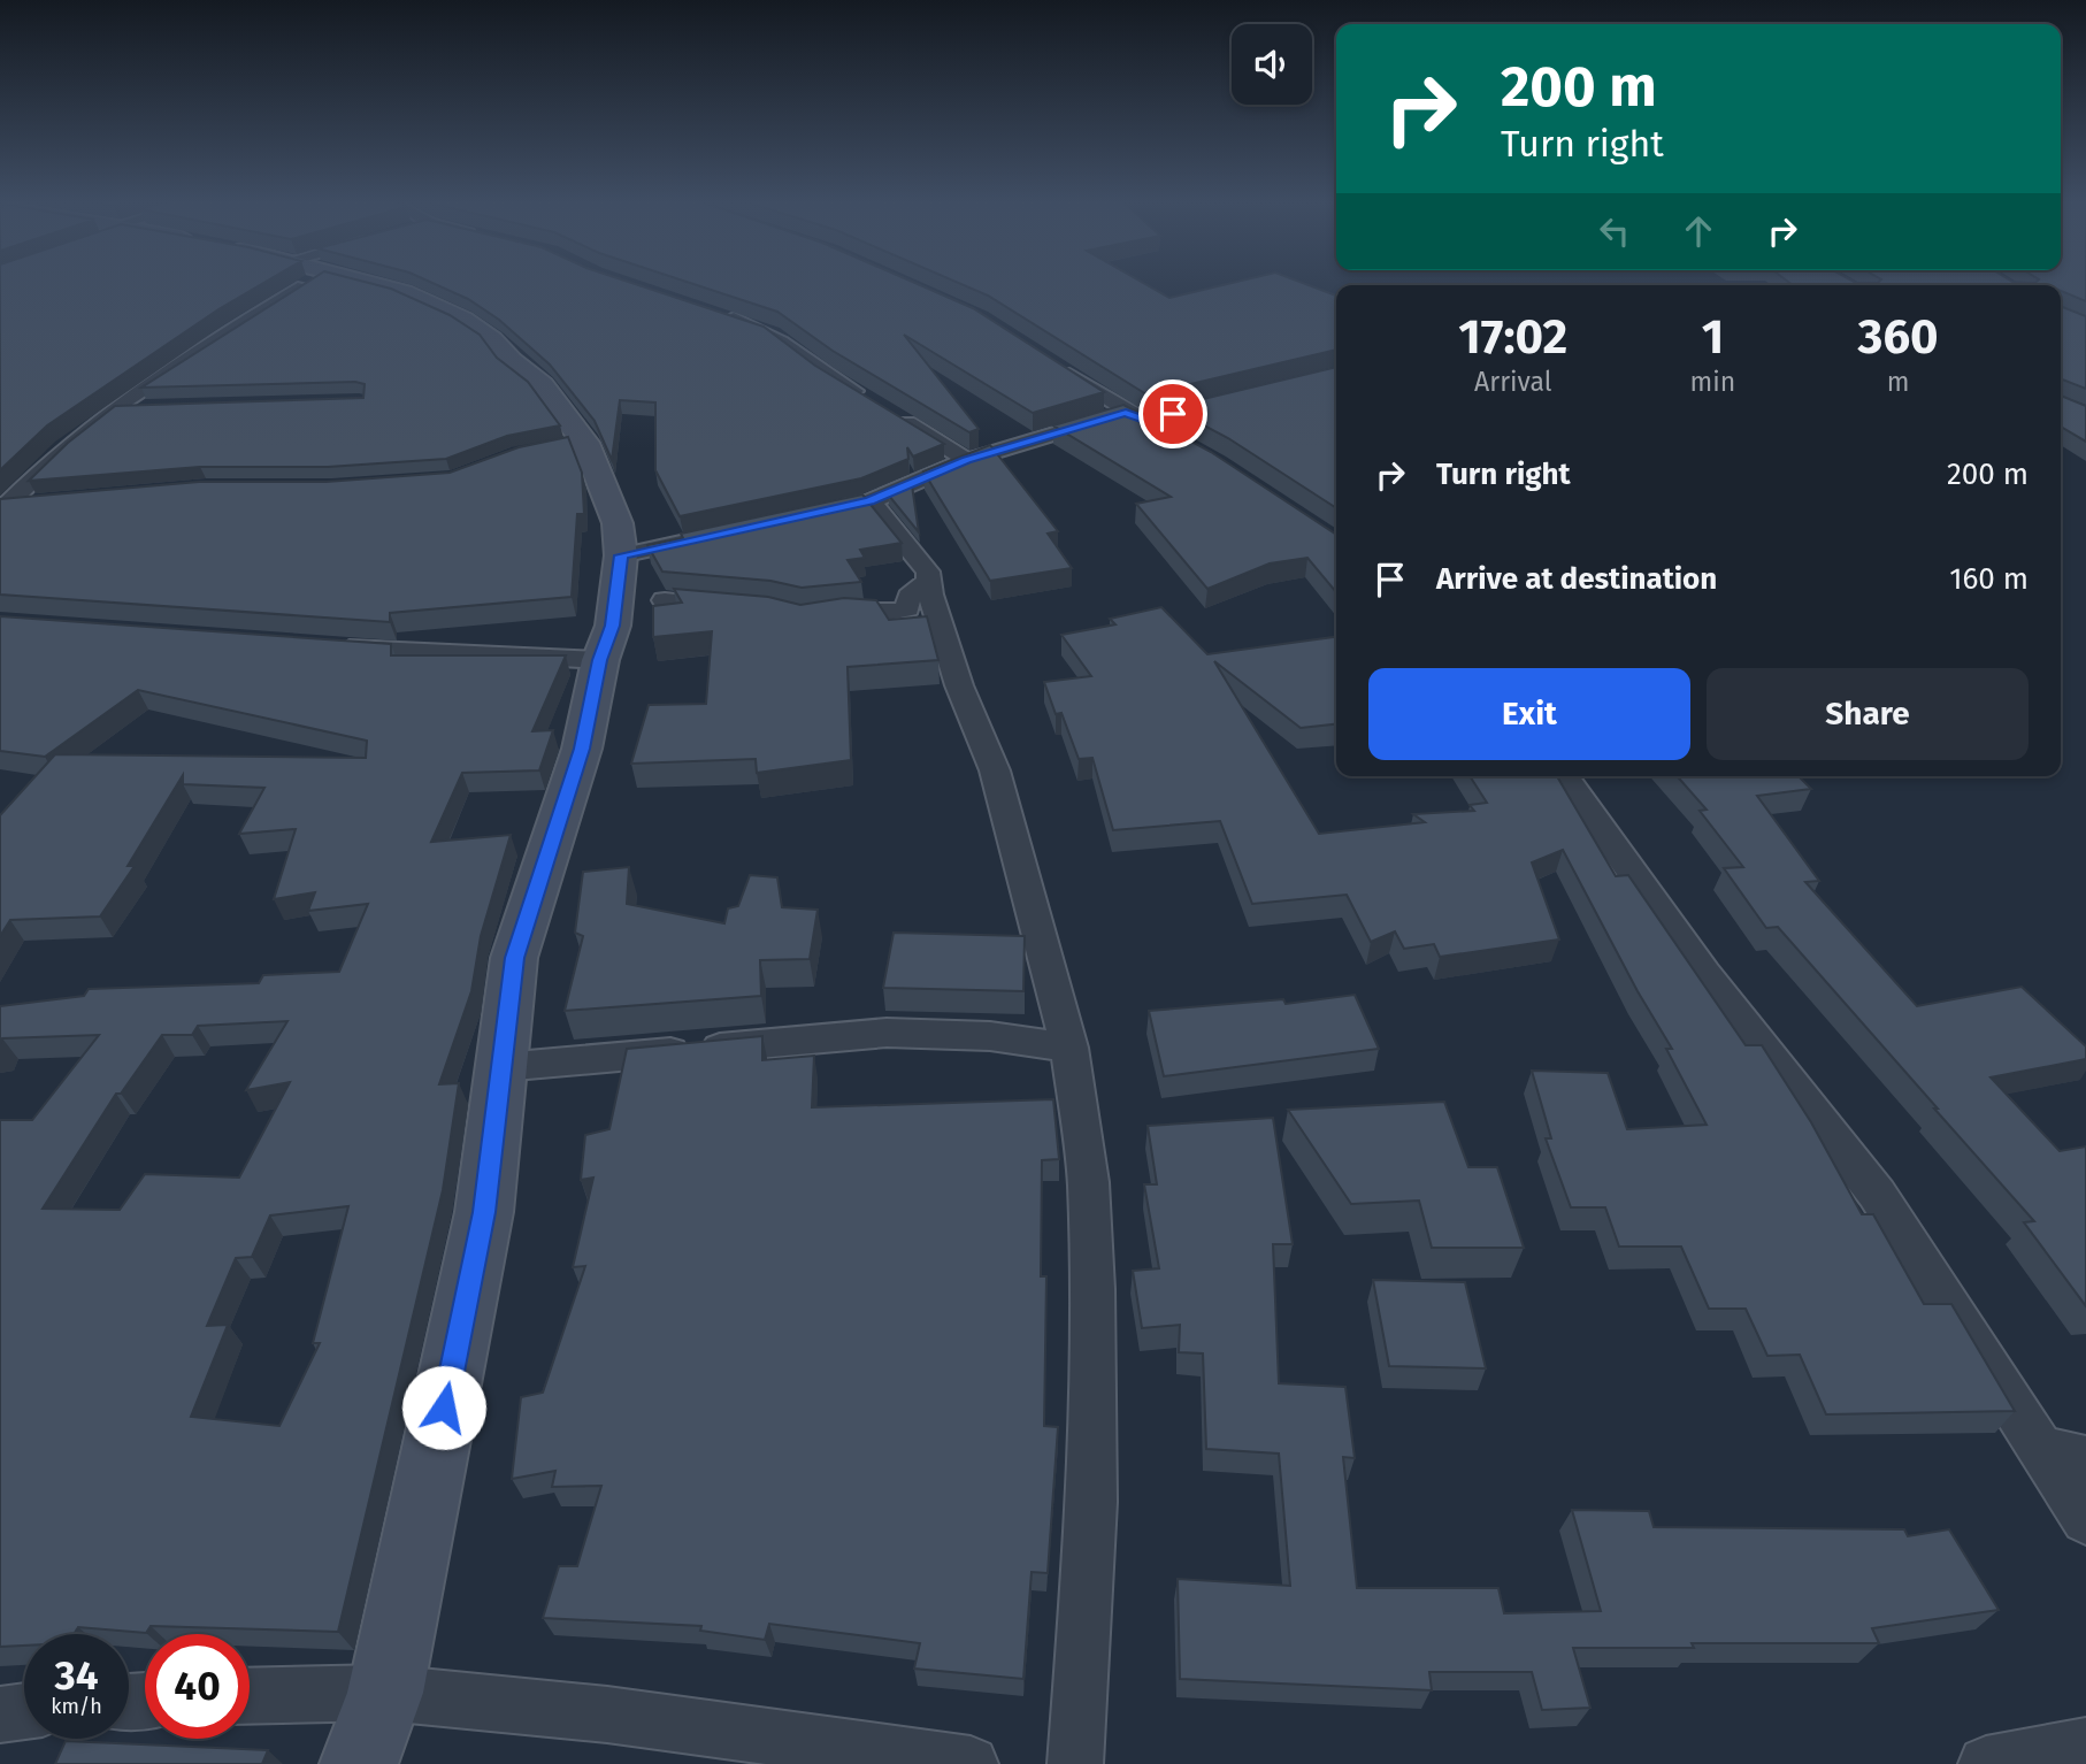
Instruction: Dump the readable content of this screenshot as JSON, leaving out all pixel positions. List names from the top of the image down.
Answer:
{
  "page": {
    "turn": ["200 m", "Turn right"],
    "eta": [
      "17:02",
      "Arrival",
      "1",
      "min",
      "360",
      "m"
    ],
    "list": [
      {
        "name": "Turn right",
        "value": "200 m"
      },
      {
        "name": "Arrive at destination",
        "value": "160 m"
      }
    ],
    "buttons": ["Exit", "Share"],
    "speed": "34 km/h",
    "limit": "40"
  }
}
